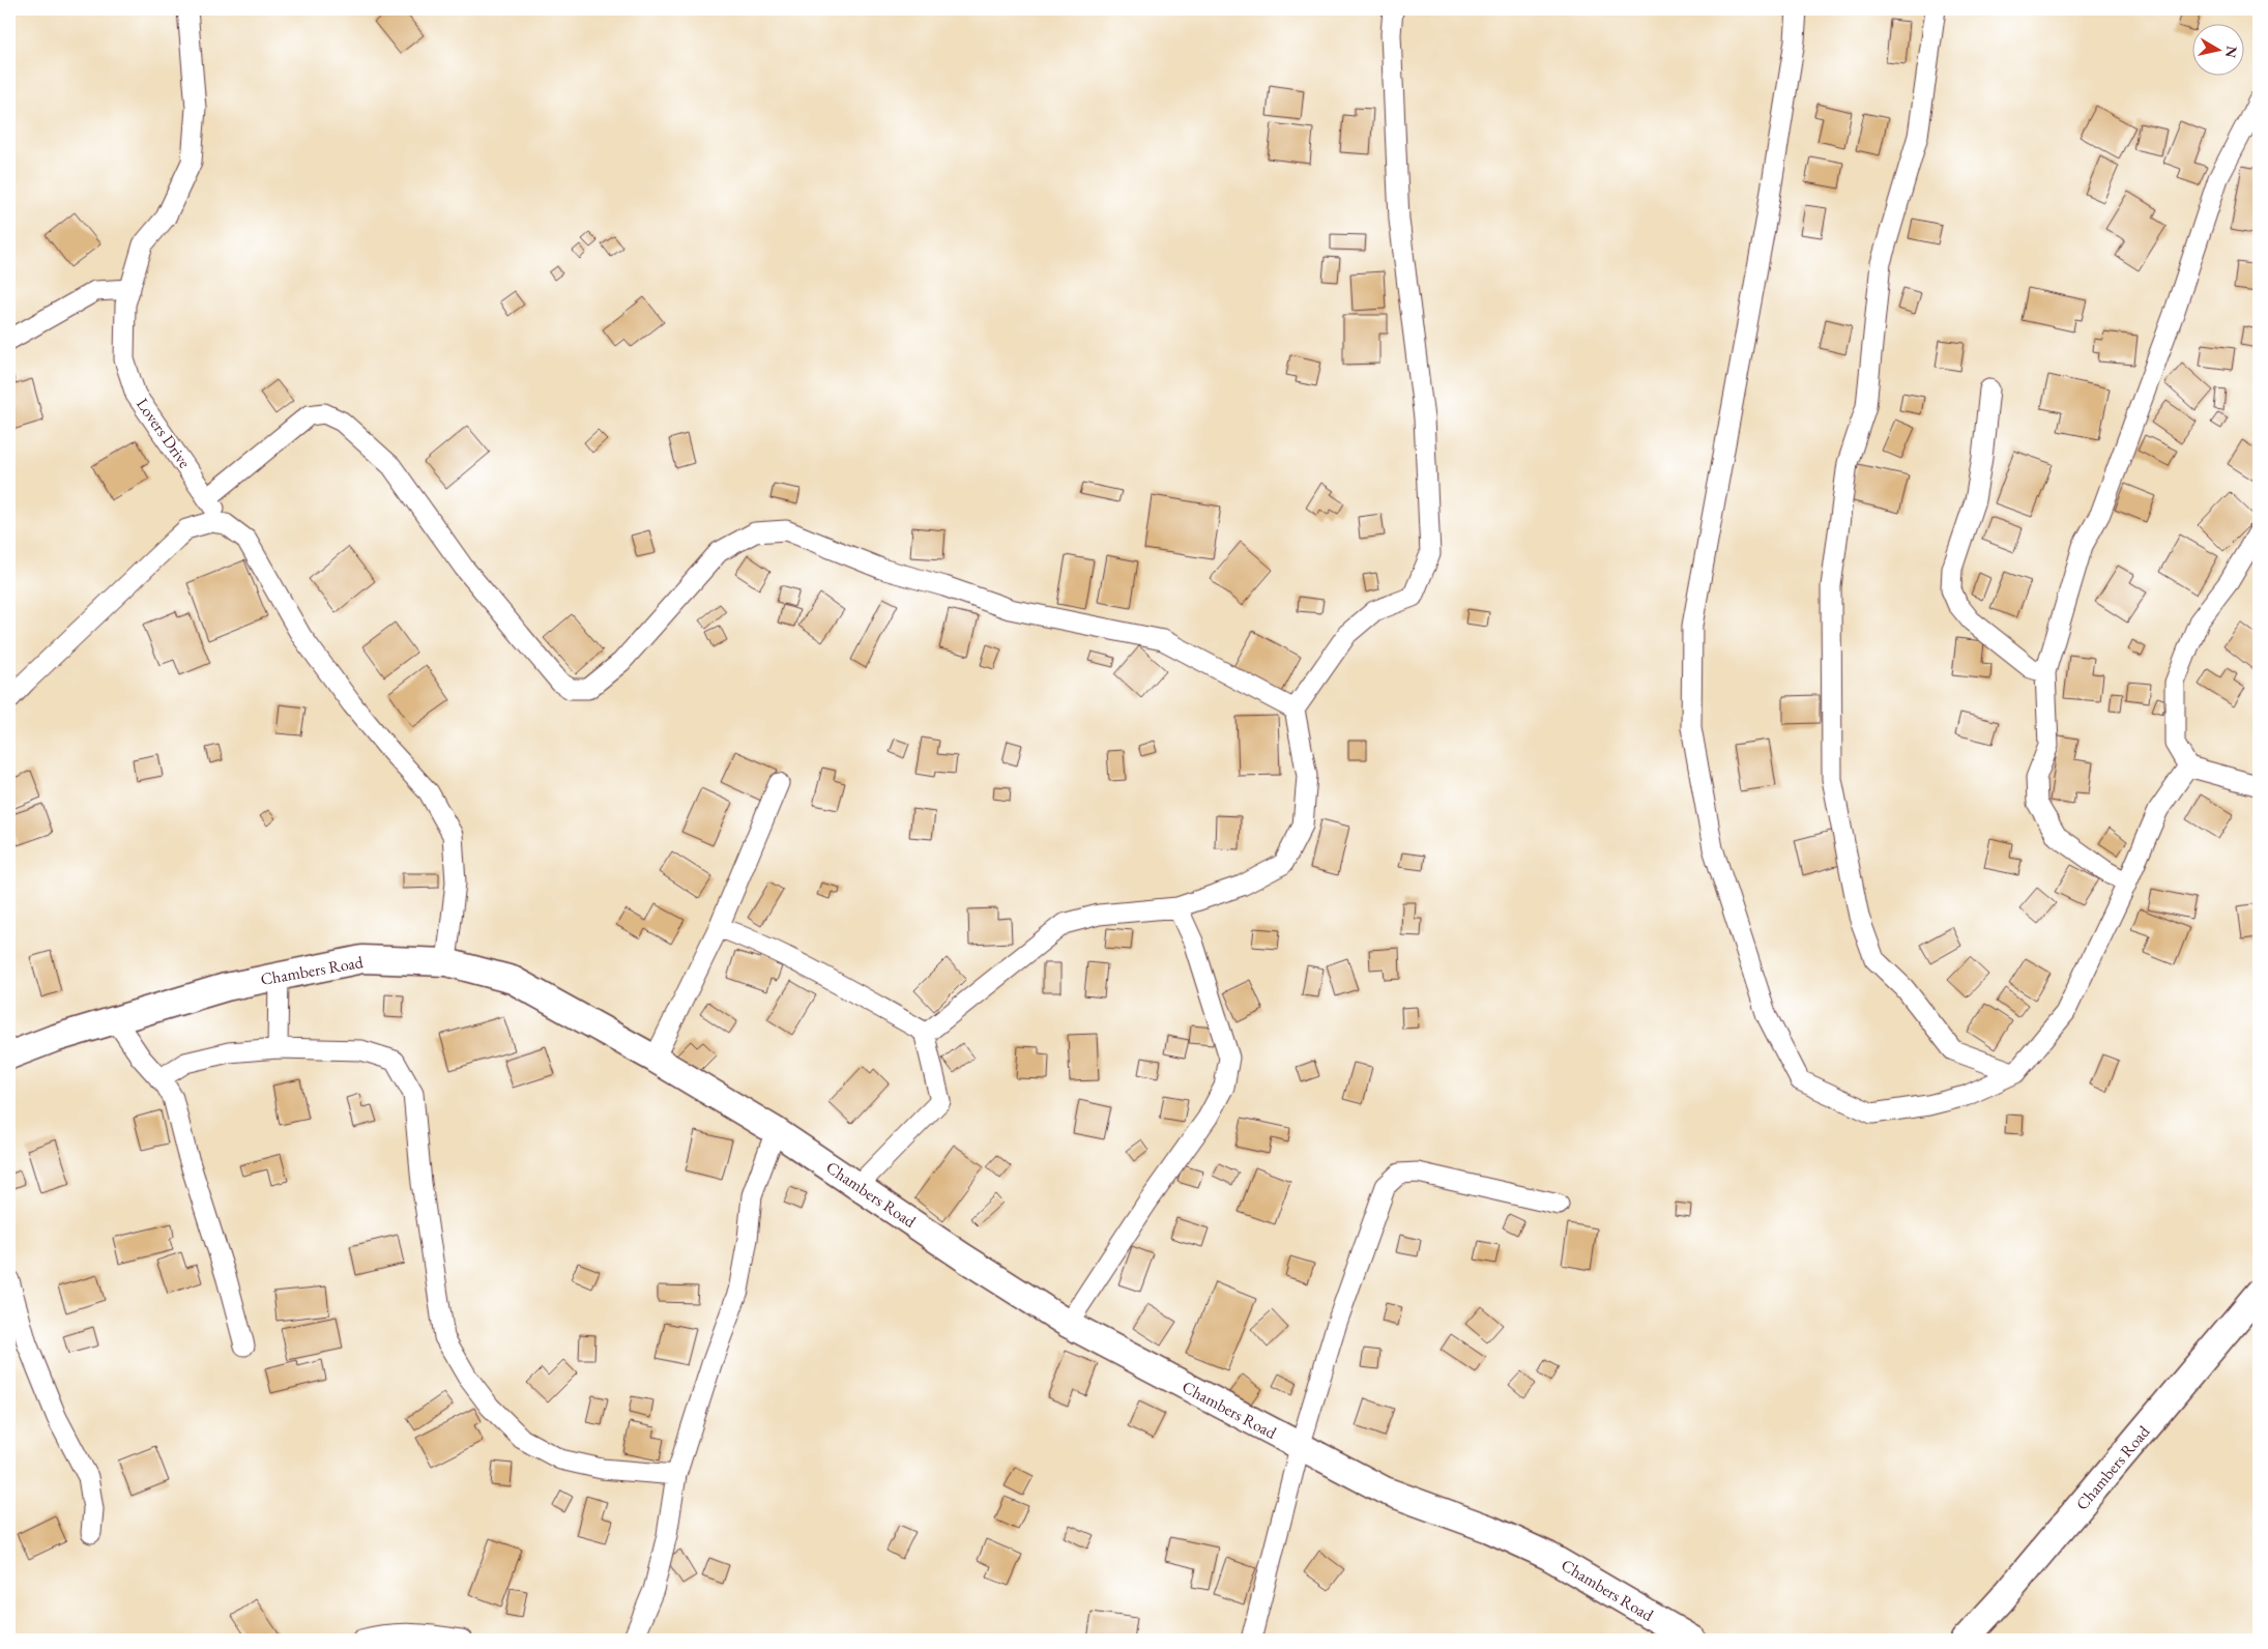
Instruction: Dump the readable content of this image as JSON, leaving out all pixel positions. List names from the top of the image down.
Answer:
{
  "streets": {
    "street": ["Lovers Drive", "Chambers Road"]
  },
  "crossings": [
    ["Lovers Drive", "Chambers Road"]
  ],
  "north": "right"
}
